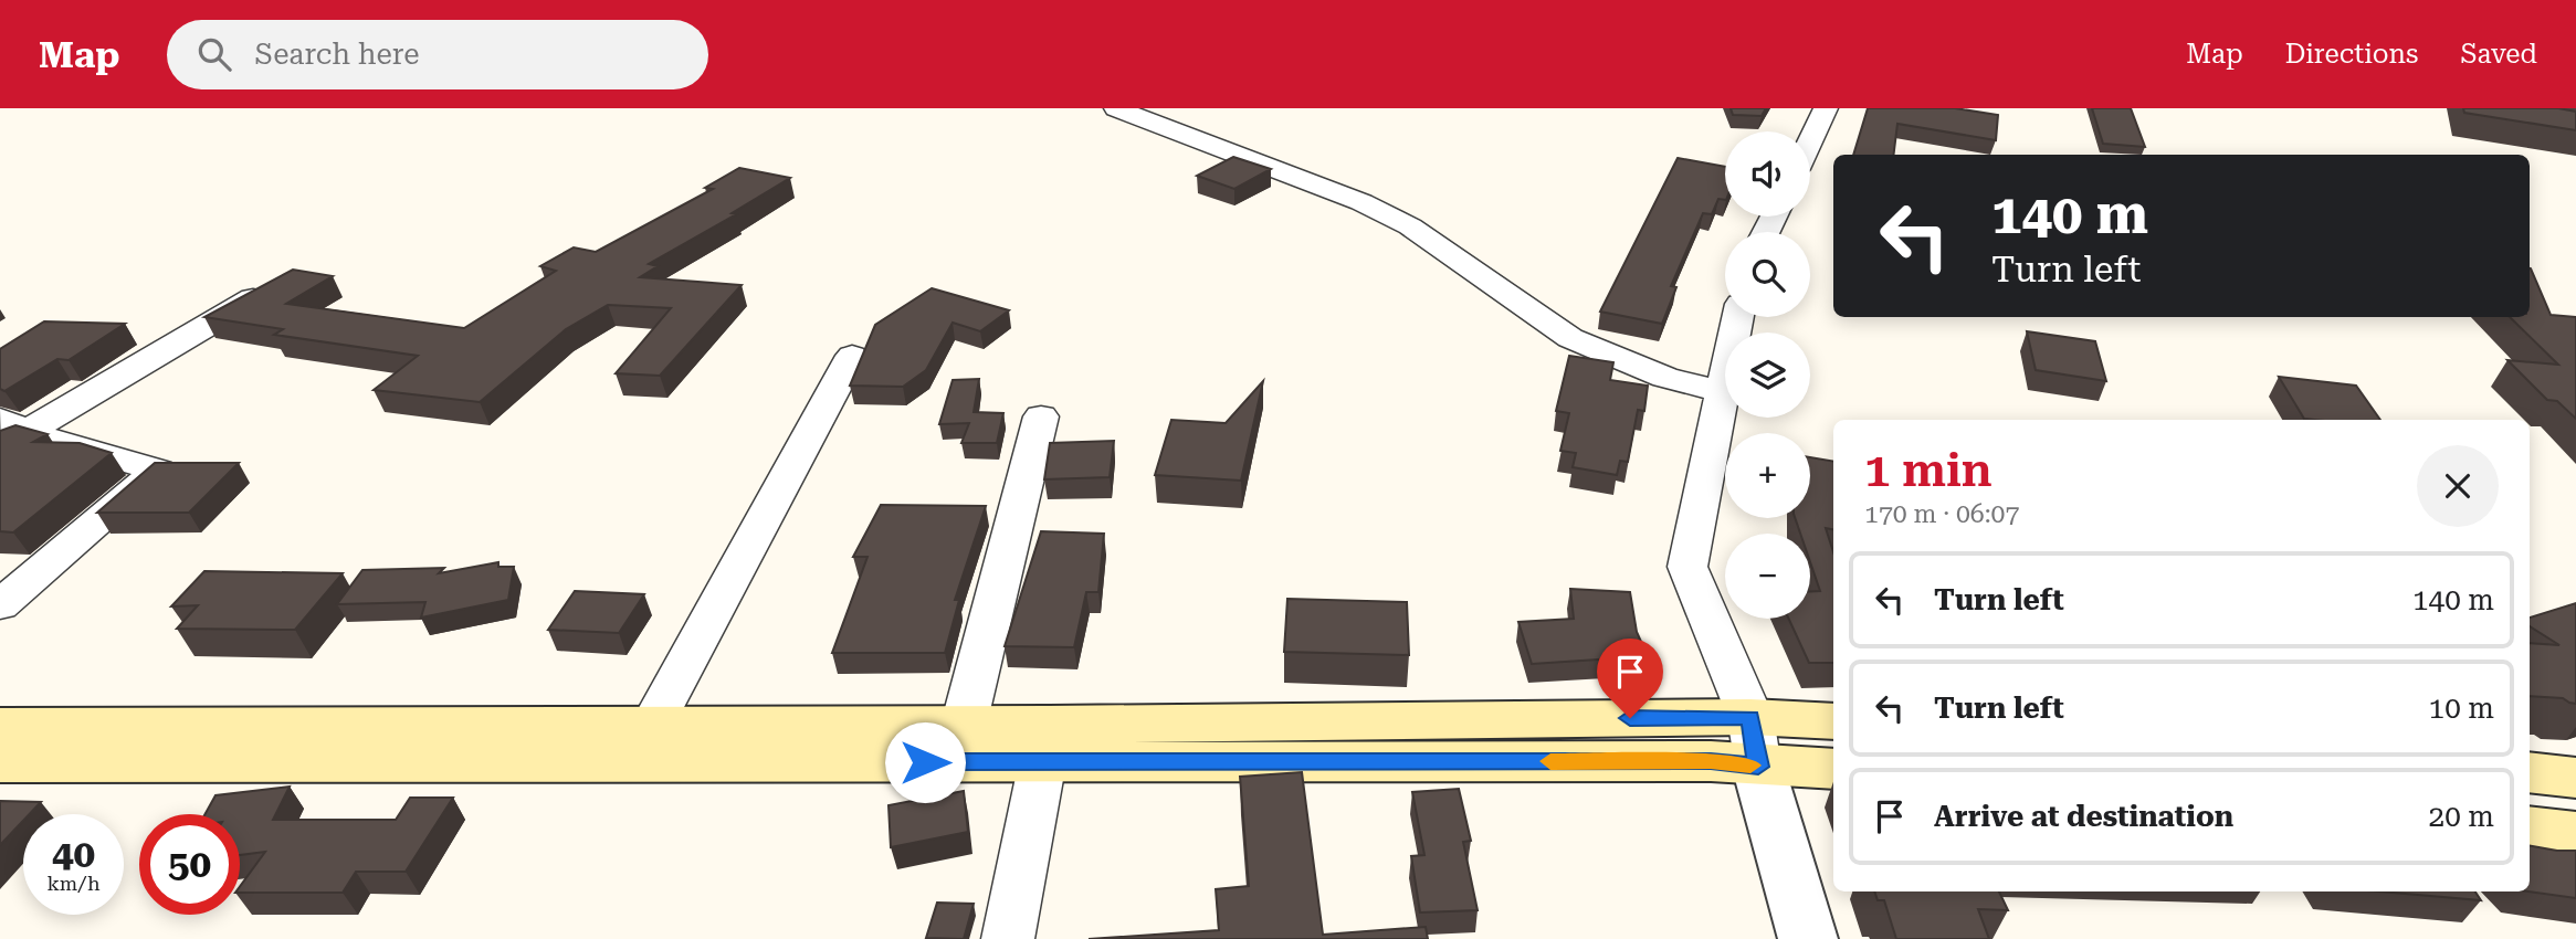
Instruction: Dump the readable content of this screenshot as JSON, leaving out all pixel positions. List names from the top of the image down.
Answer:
{
  "page": {
    "header": "Map",
    "search": "Search here",
    "nav": ["Map", "Directions", "Saved"],
    "map_buttons": ["+", "−"],
    "turn": ["140 m", "Turn left"],
    "heading": ["1 min", "170 m · 06:07"],
    "list": [
      {
        "name": "Turn left",
        "value": "140 m"
      },
      {
        "name": "Turn left",
        "value": "10 m"
      },
      {
        "name": "Arrive at destination",
        "value": "20 m"
      }
    ],
    "speed": "40 km/h",
    "limit": "50"
  }
}
